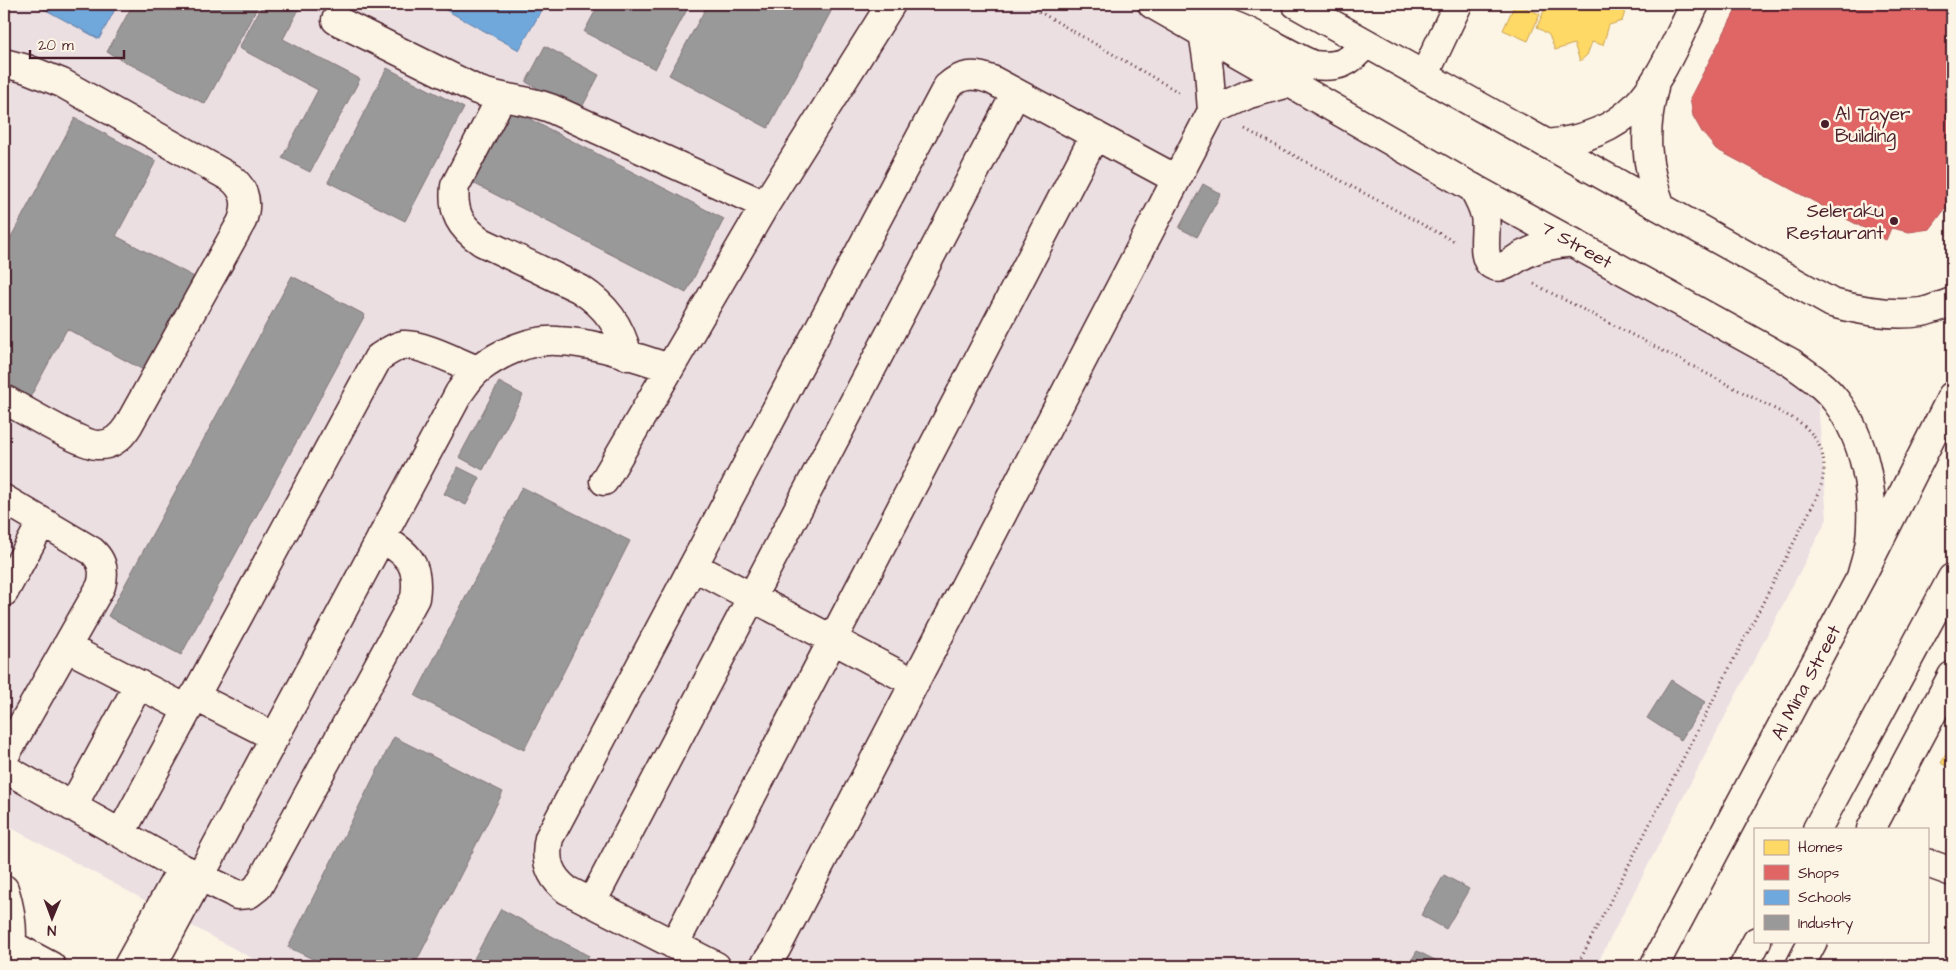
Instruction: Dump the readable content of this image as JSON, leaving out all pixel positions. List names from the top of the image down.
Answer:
{
  "streets": {
    "main road": ["7 Street", "Al Mina Street"]
  },
  "crossings": [
    ["7 Street", "Al Mina Street"]
  ],
  "places": ["Al Tayer Building", "Seleraku Restaurant"],
  "legend": [
    "Homes",
    "Shops",
    "Schools",
    "Industry"
  ],
  "scale_bar": "20 m",
  "north": "bottom"
}
